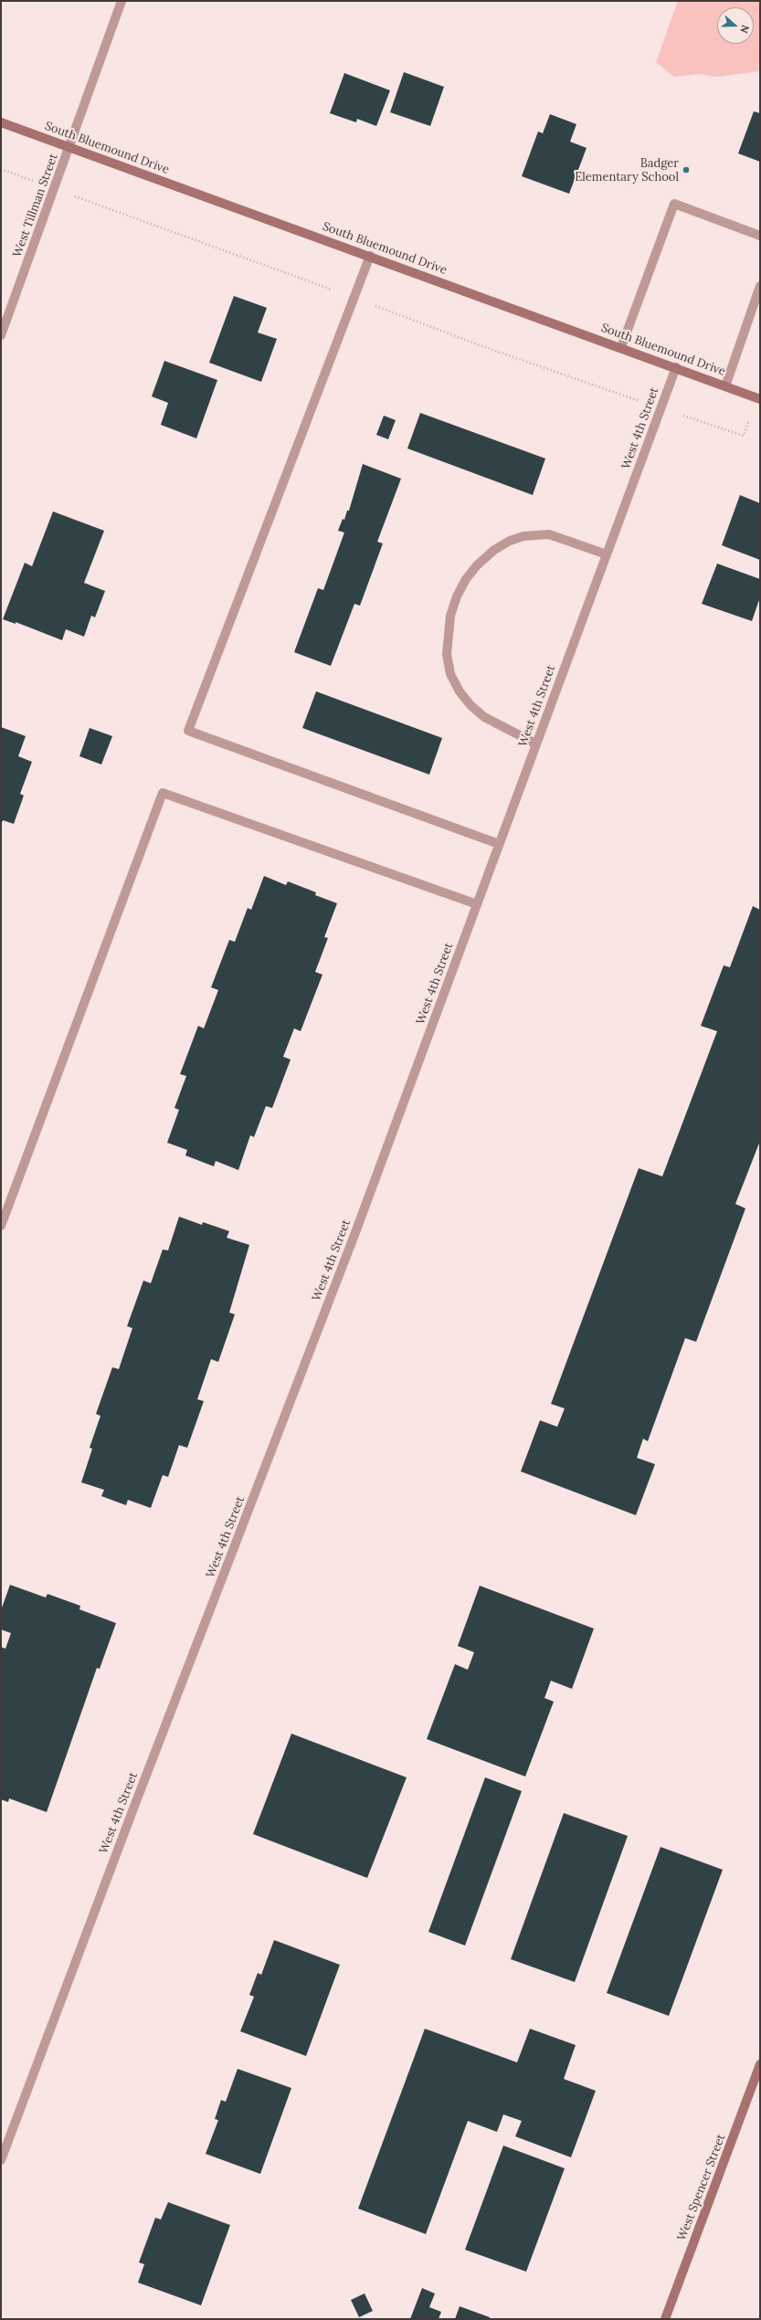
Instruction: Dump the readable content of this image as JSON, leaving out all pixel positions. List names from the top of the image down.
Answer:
{
  "streets": {
    "main road": ["South Bluemound Drive", "West Spencer Street"],
    "street": ["West Tillman Street", "West 4th Street"]
  },
  "crossings": [
    ["South Bluemound Drive", "West Tillman Street"],
    ["South Bluemound Drive", "West 4th Street"]
  ],
  "places": ["Badger Elementary School"],
  "north": "right"
}
